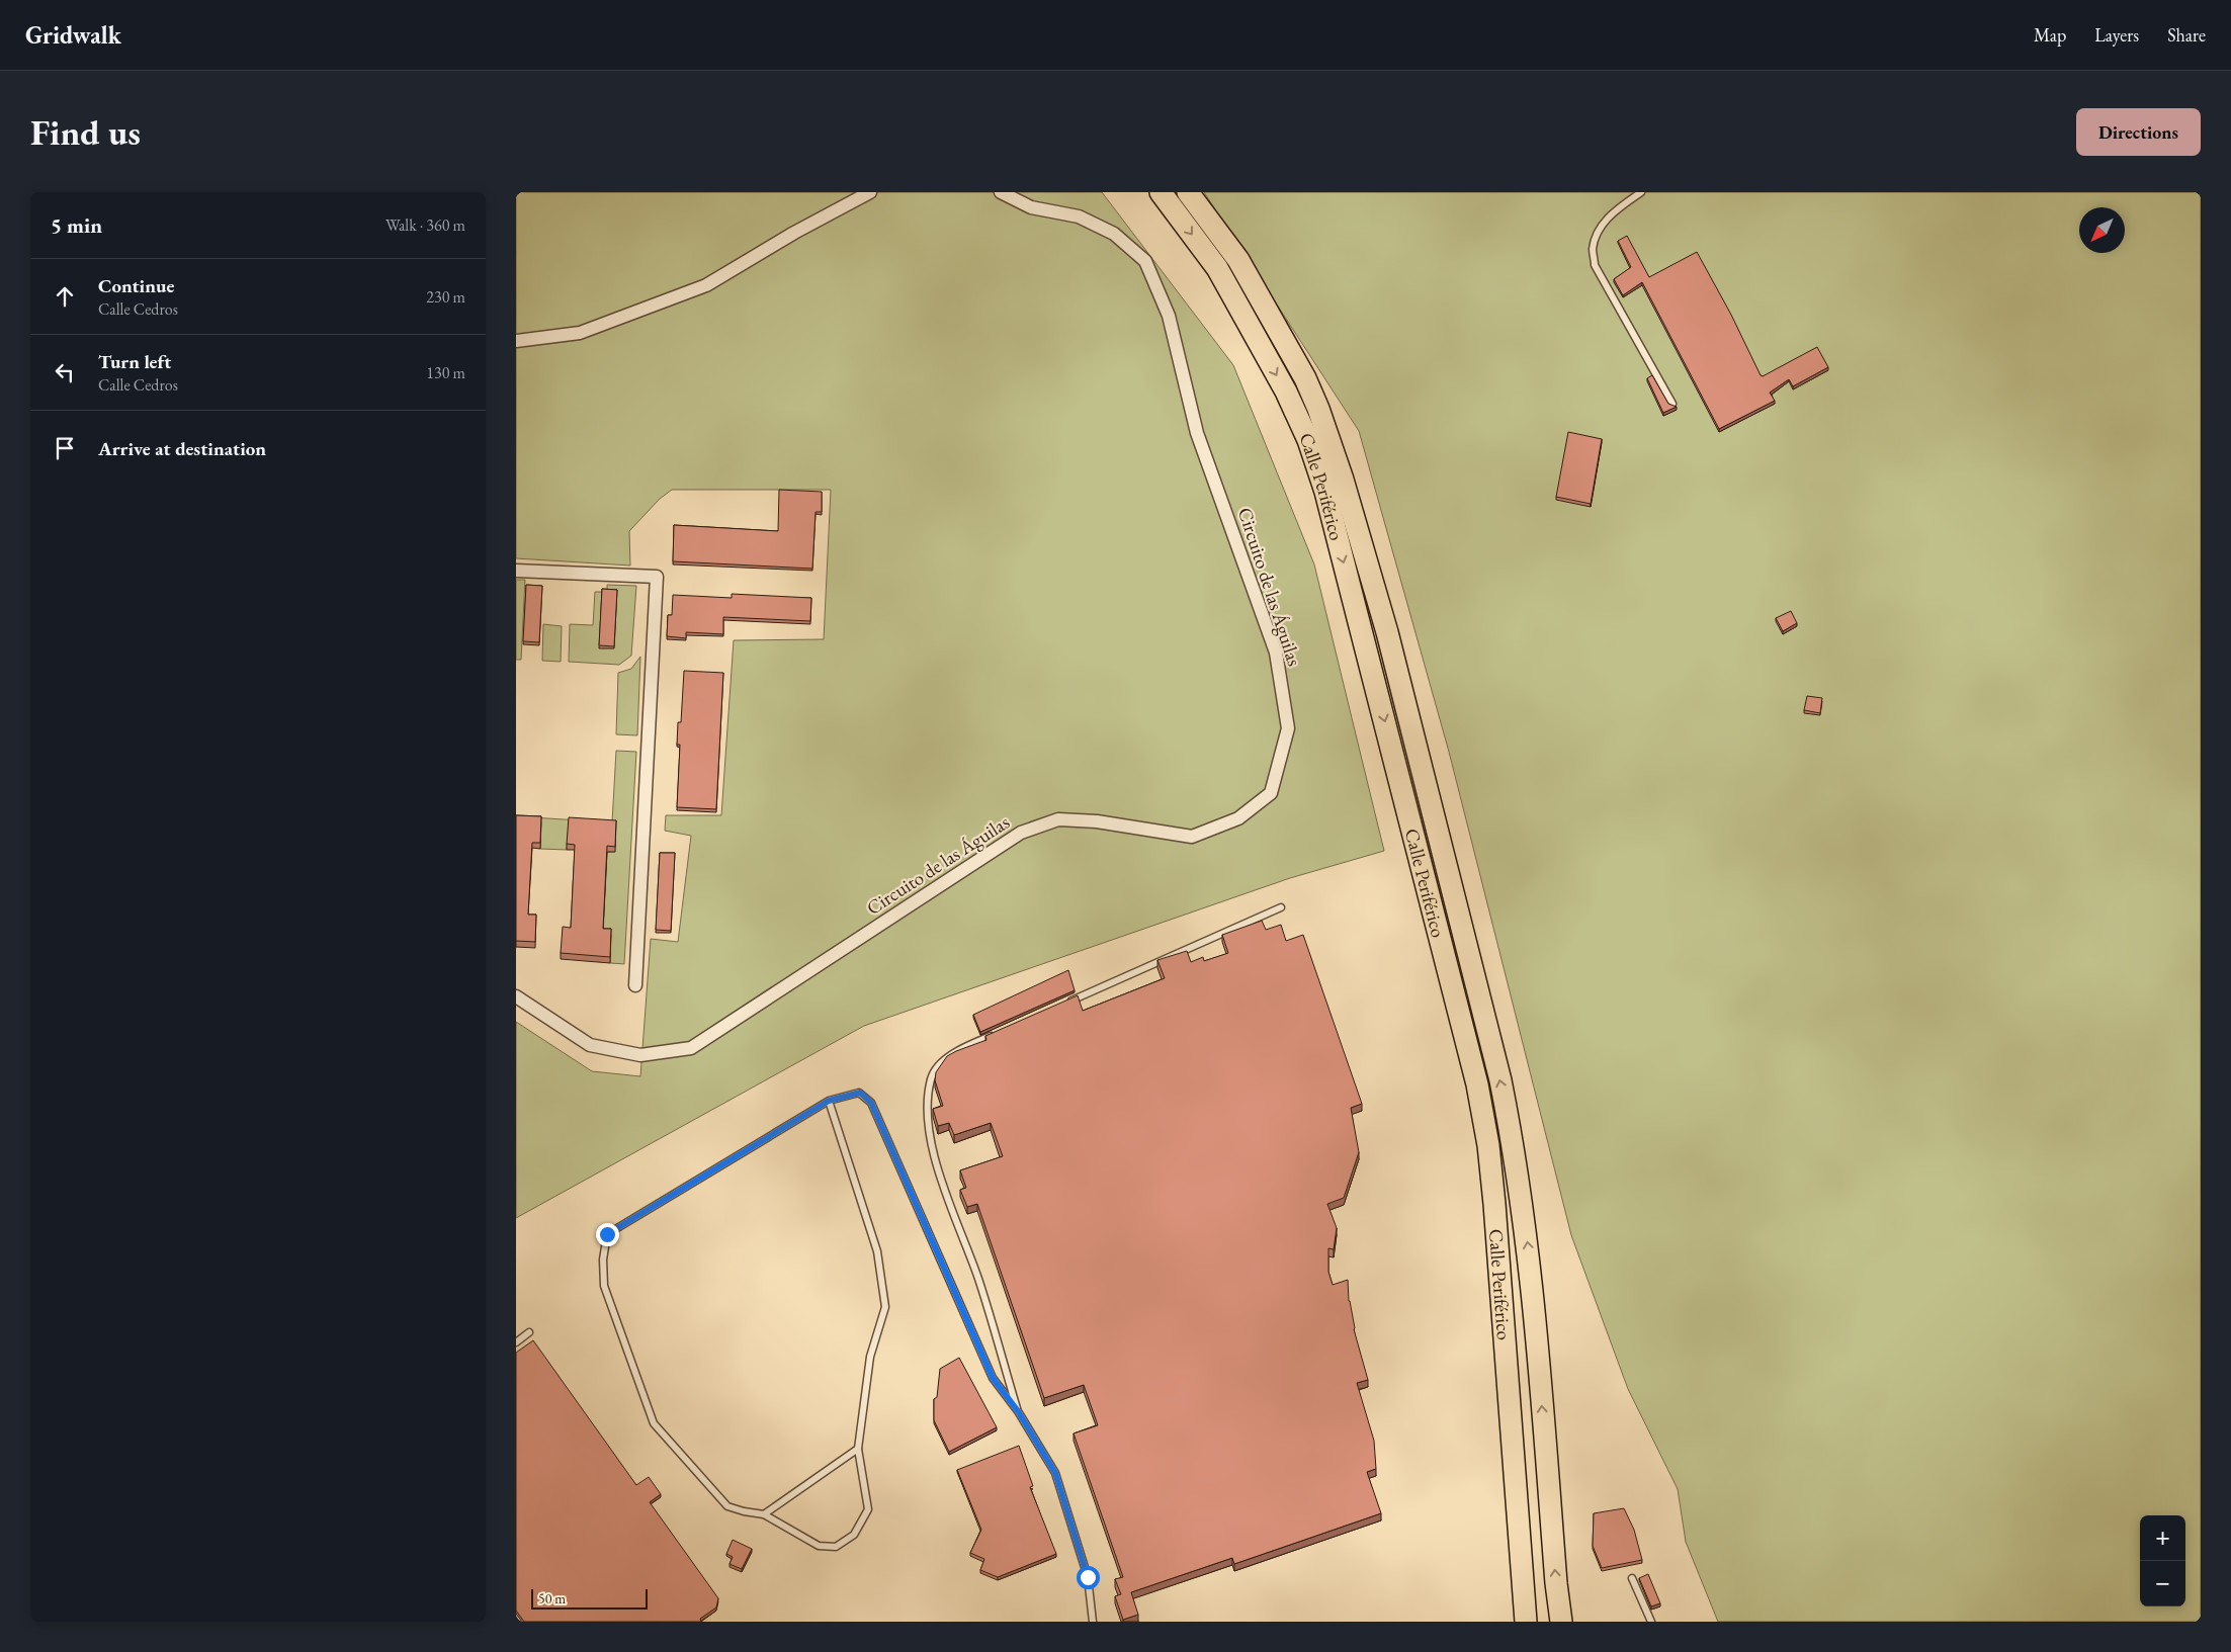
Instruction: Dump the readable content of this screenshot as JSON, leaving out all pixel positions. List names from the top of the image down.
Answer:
{
  "streets": {
    "highway": ["Calle Periférico"],
    "street": ["Circuito de las Águilas"]
  },
  "scale_bar": "50 m",
  "north": "bottom left",
  "page": {
    "header": "Gridwalk",
    "nav": ["Map", "Layers", "Share"],
    "buttons": "Directions",
    "title": "Find us",
    "heading": ["5 min", "Walk · 360 m"],
    "list": [
      ["Continue", "Calle Cedros", "230 m"],
      ["Turn left", "Calle Cedros", "130 m"],
      "Arrive at destination"
    ],
    "map_buttons": ["+", "−"],
    "scale": "50 m"
  }
}
